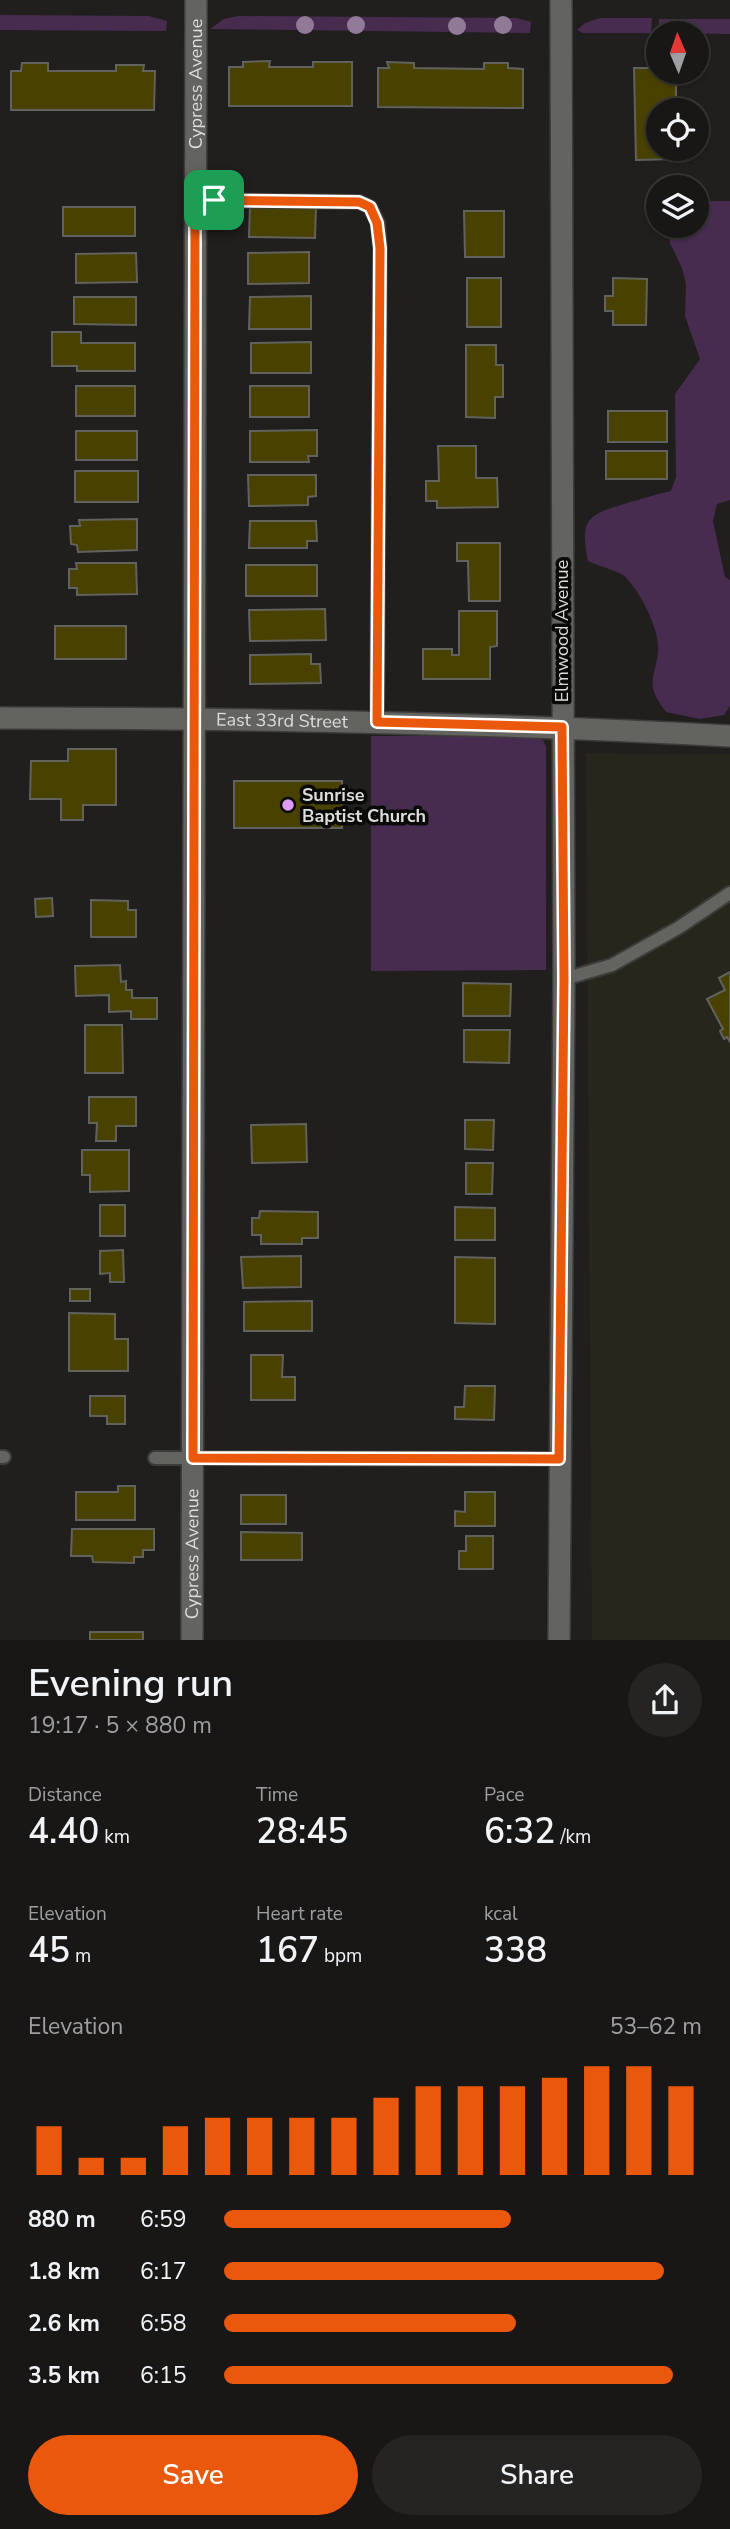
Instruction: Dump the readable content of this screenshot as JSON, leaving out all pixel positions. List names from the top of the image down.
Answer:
{
  "streets": {
    "street": ["Cypress Avenue", "Elmwood Avenue", "East 33rd Street"]
  },
  "crossings": [
    ["Cypress Avenue", "East 33rd Street"],
    ["Elmwood Avenue", "East 33rd Street"]
  ],
  "places": ["Sunrise Baptist Church"],
  "north": "top",
  "page": {
    "heading": ["Evening run", "19:17 · 5 × 880 m"],
    "stats": [
      ["Distance", "4.40 km"],
      ["Time", "28:45"],
      ["Pace", "6:32 /km"],
      ["Elevation", "45 m"],
      ["Heart rate", "167 bpm"],
      ["kcal", "338"]
    ],
    "chart": ["Elevation", "53–62 m"],
    "list": [
      {
        "name": "880 m",
        "note": "6:59"
      },
      {
        "name": "1.8 km",
        "note": "6:17"
      },
      {
        "name": "2.6 km",
        "note": "6:58"
      },
      {
        "name": "3.5 km",
        "note": "6:15"
      }
    ],
    "buttons": ["Save", "Share"]
  }
}
